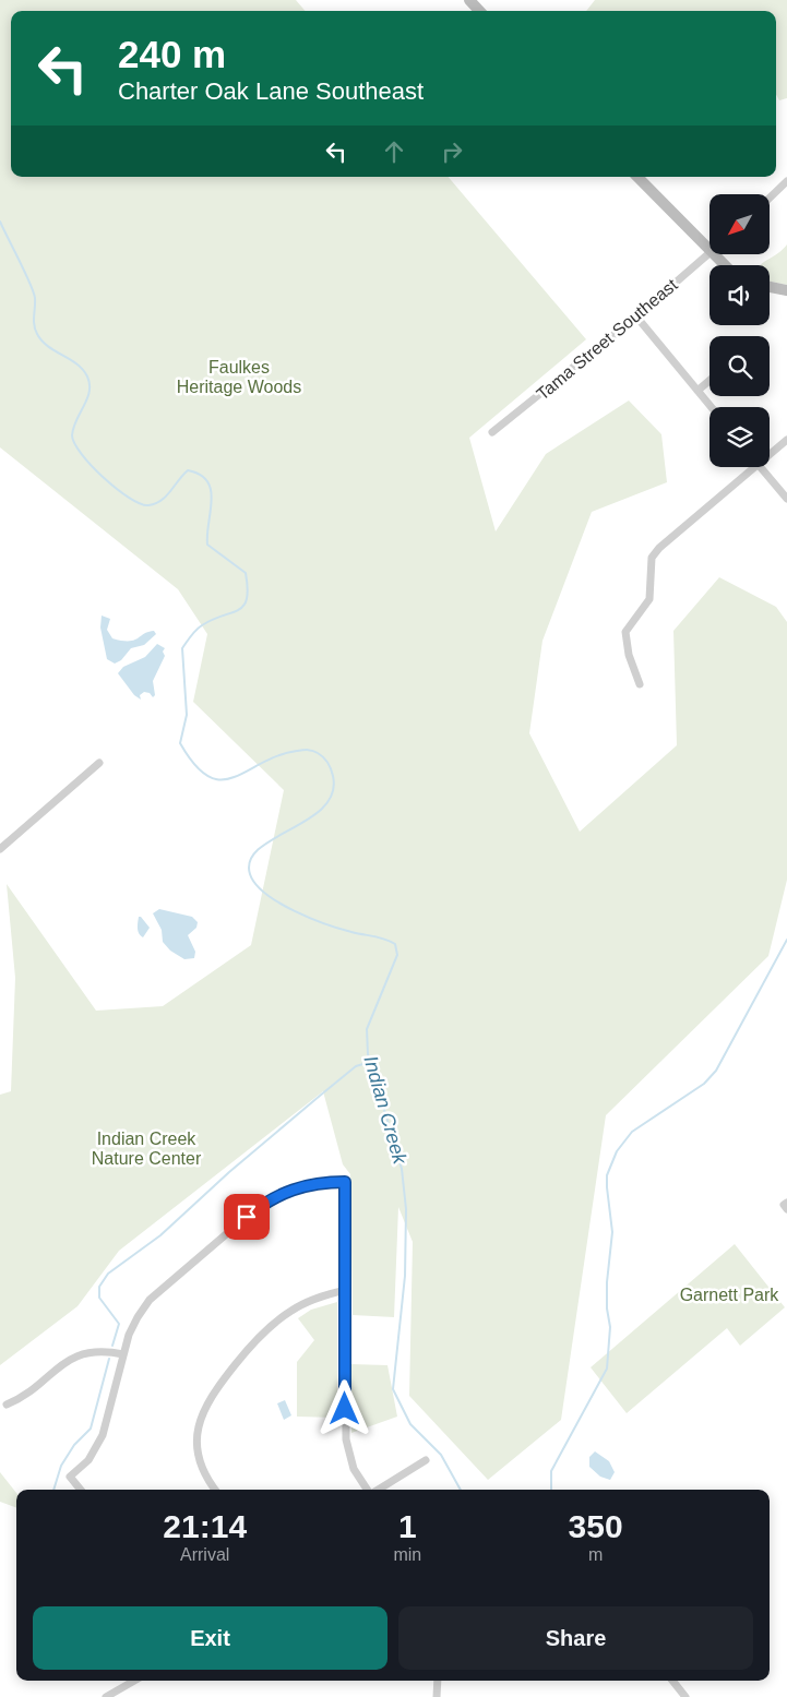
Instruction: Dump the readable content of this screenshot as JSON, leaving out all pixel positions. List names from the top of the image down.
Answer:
{
  "streets": {
    "street": ["Tama Street Southeast"]
  },
  "water": ["Indian Creek"],
  "parks": ["Faulkes Heritage Woods", "Indian Creek Nature Center", "Garnett Park"],
  "north": "bottom left",
  "page": {
    "turn": ["240 m", "Charter Oak Lane Southeast"],
    "eta": [
      "21:14",
      "Arrival",
      "1",
      "min",
      "350",
      "m"
    ],
    "buttons": ["Exit", "Share"]
  }
}
